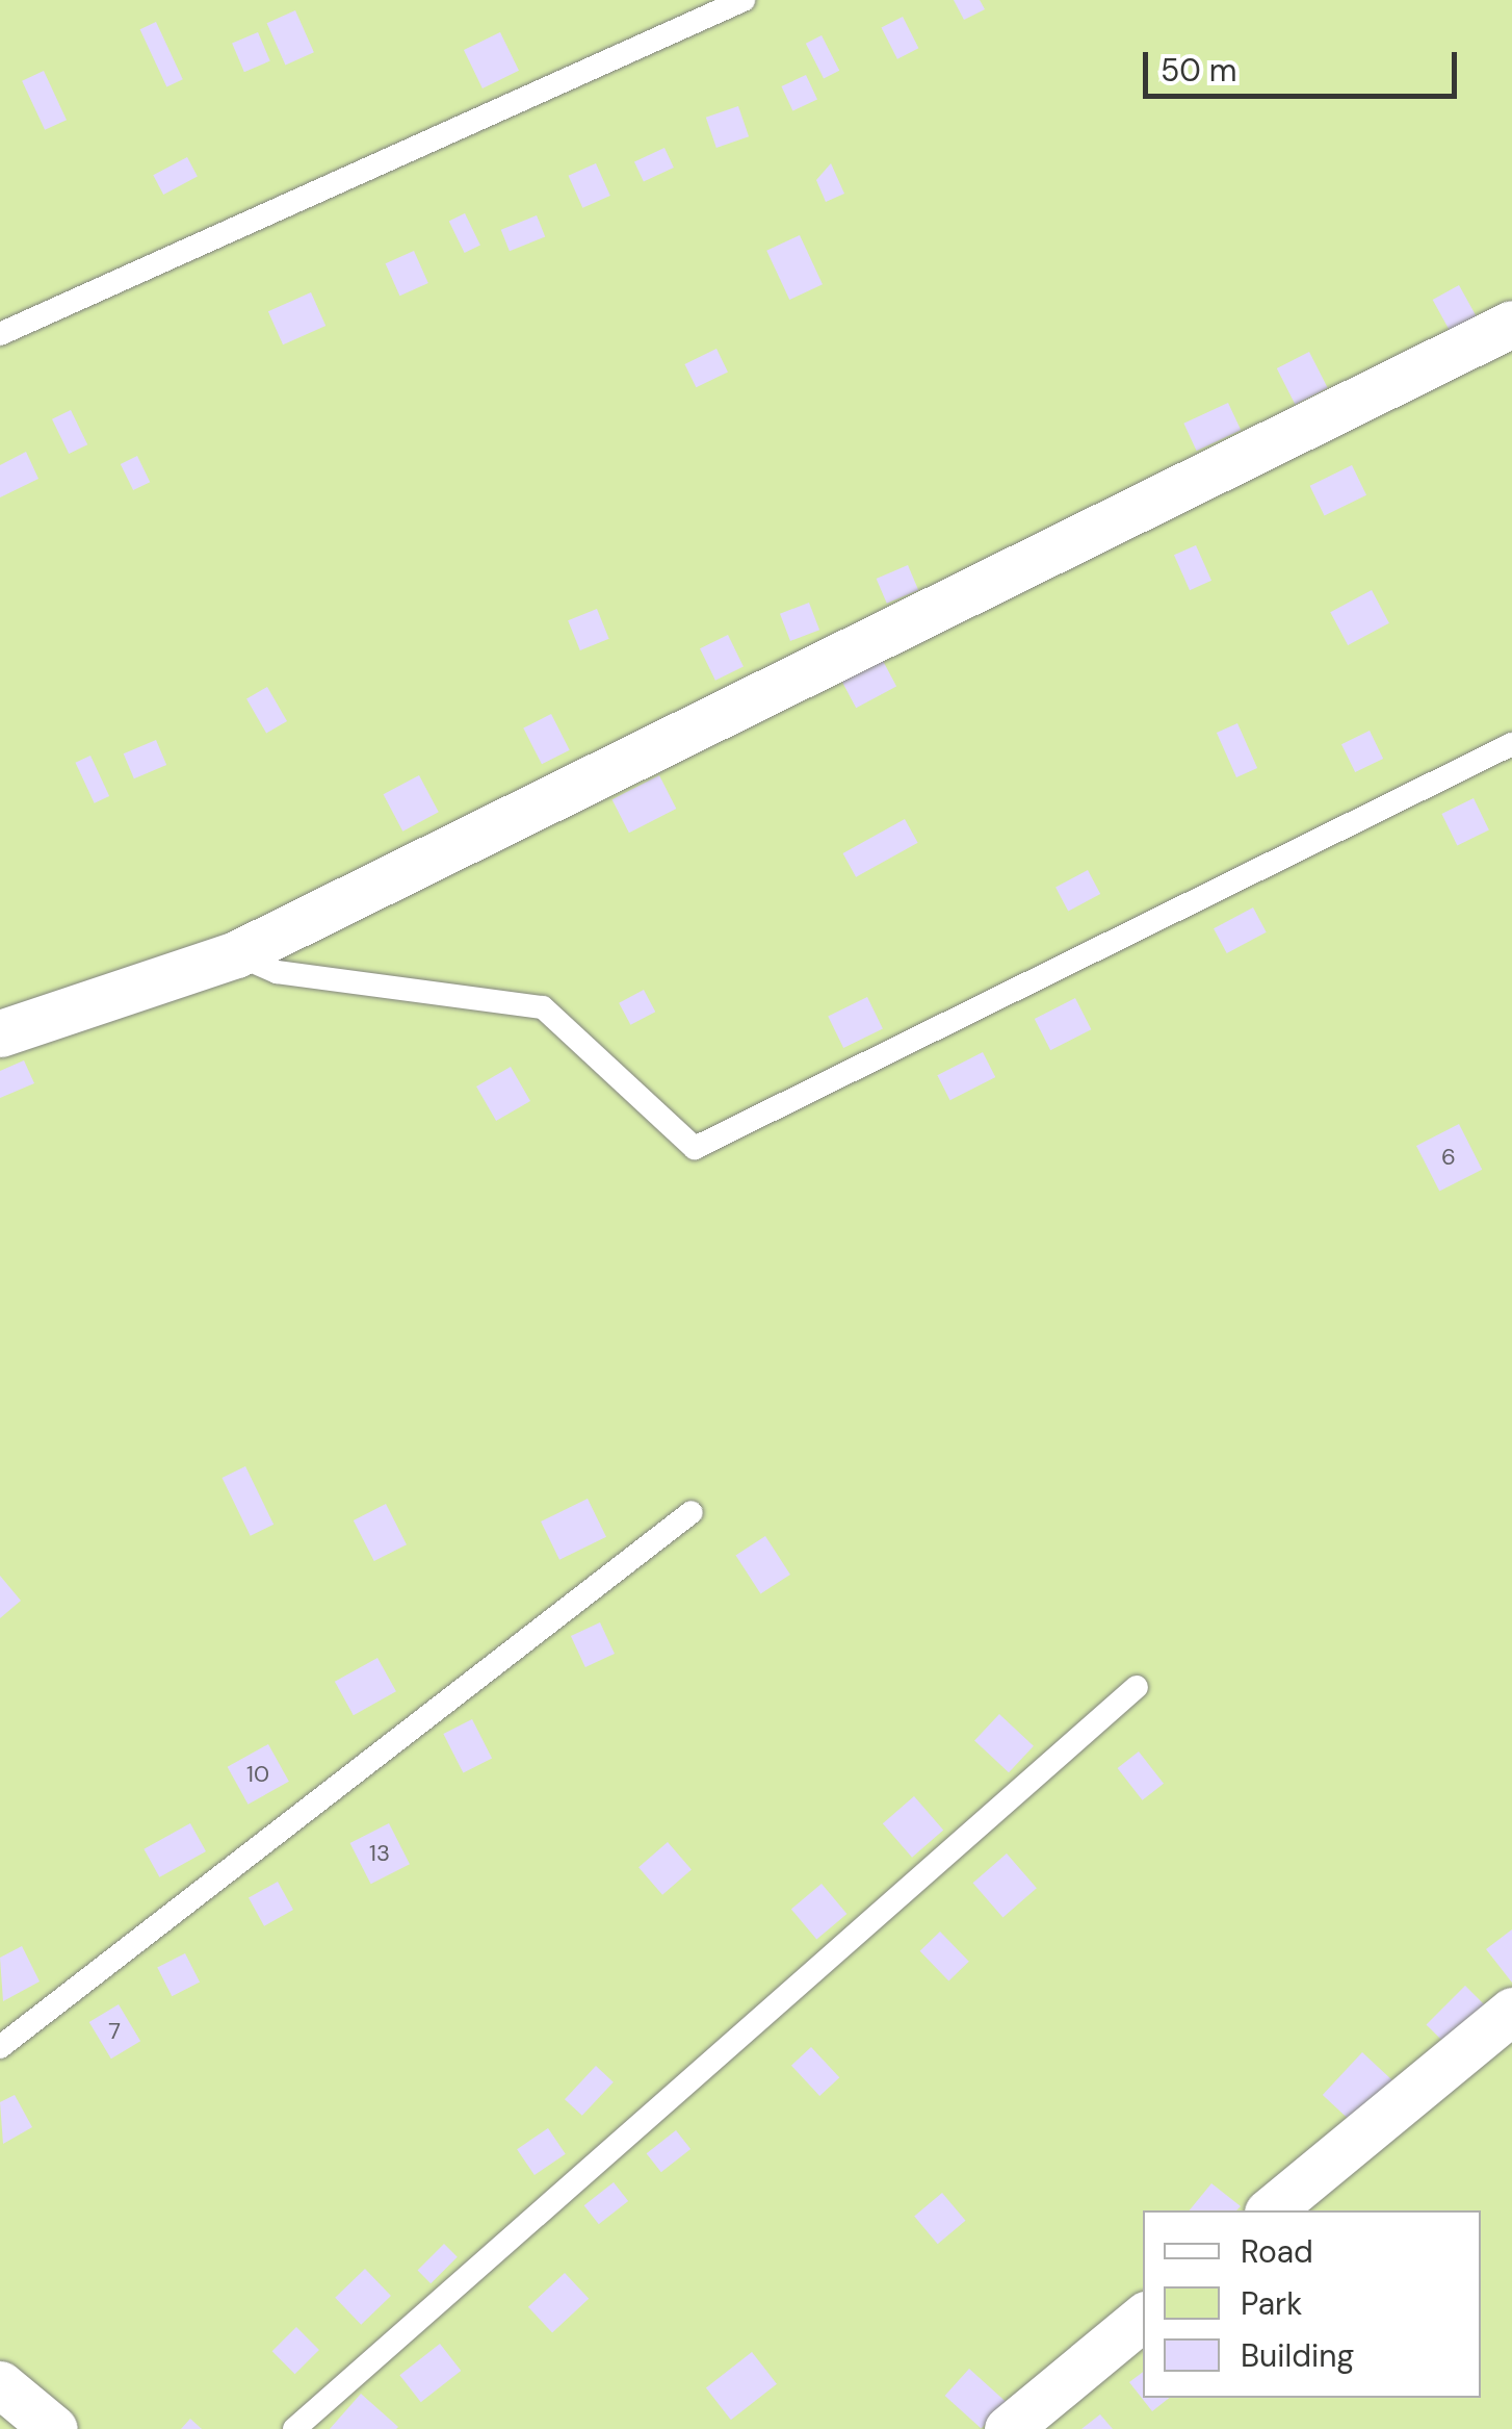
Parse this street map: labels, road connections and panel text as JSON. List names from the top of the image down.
{
  "house_numbers": [
    "6",
    "10",
    "13",
    "7"
  ],
  "legend": ["Road", "Park", "Building"],
  "scale_bar": "50 m"
}
